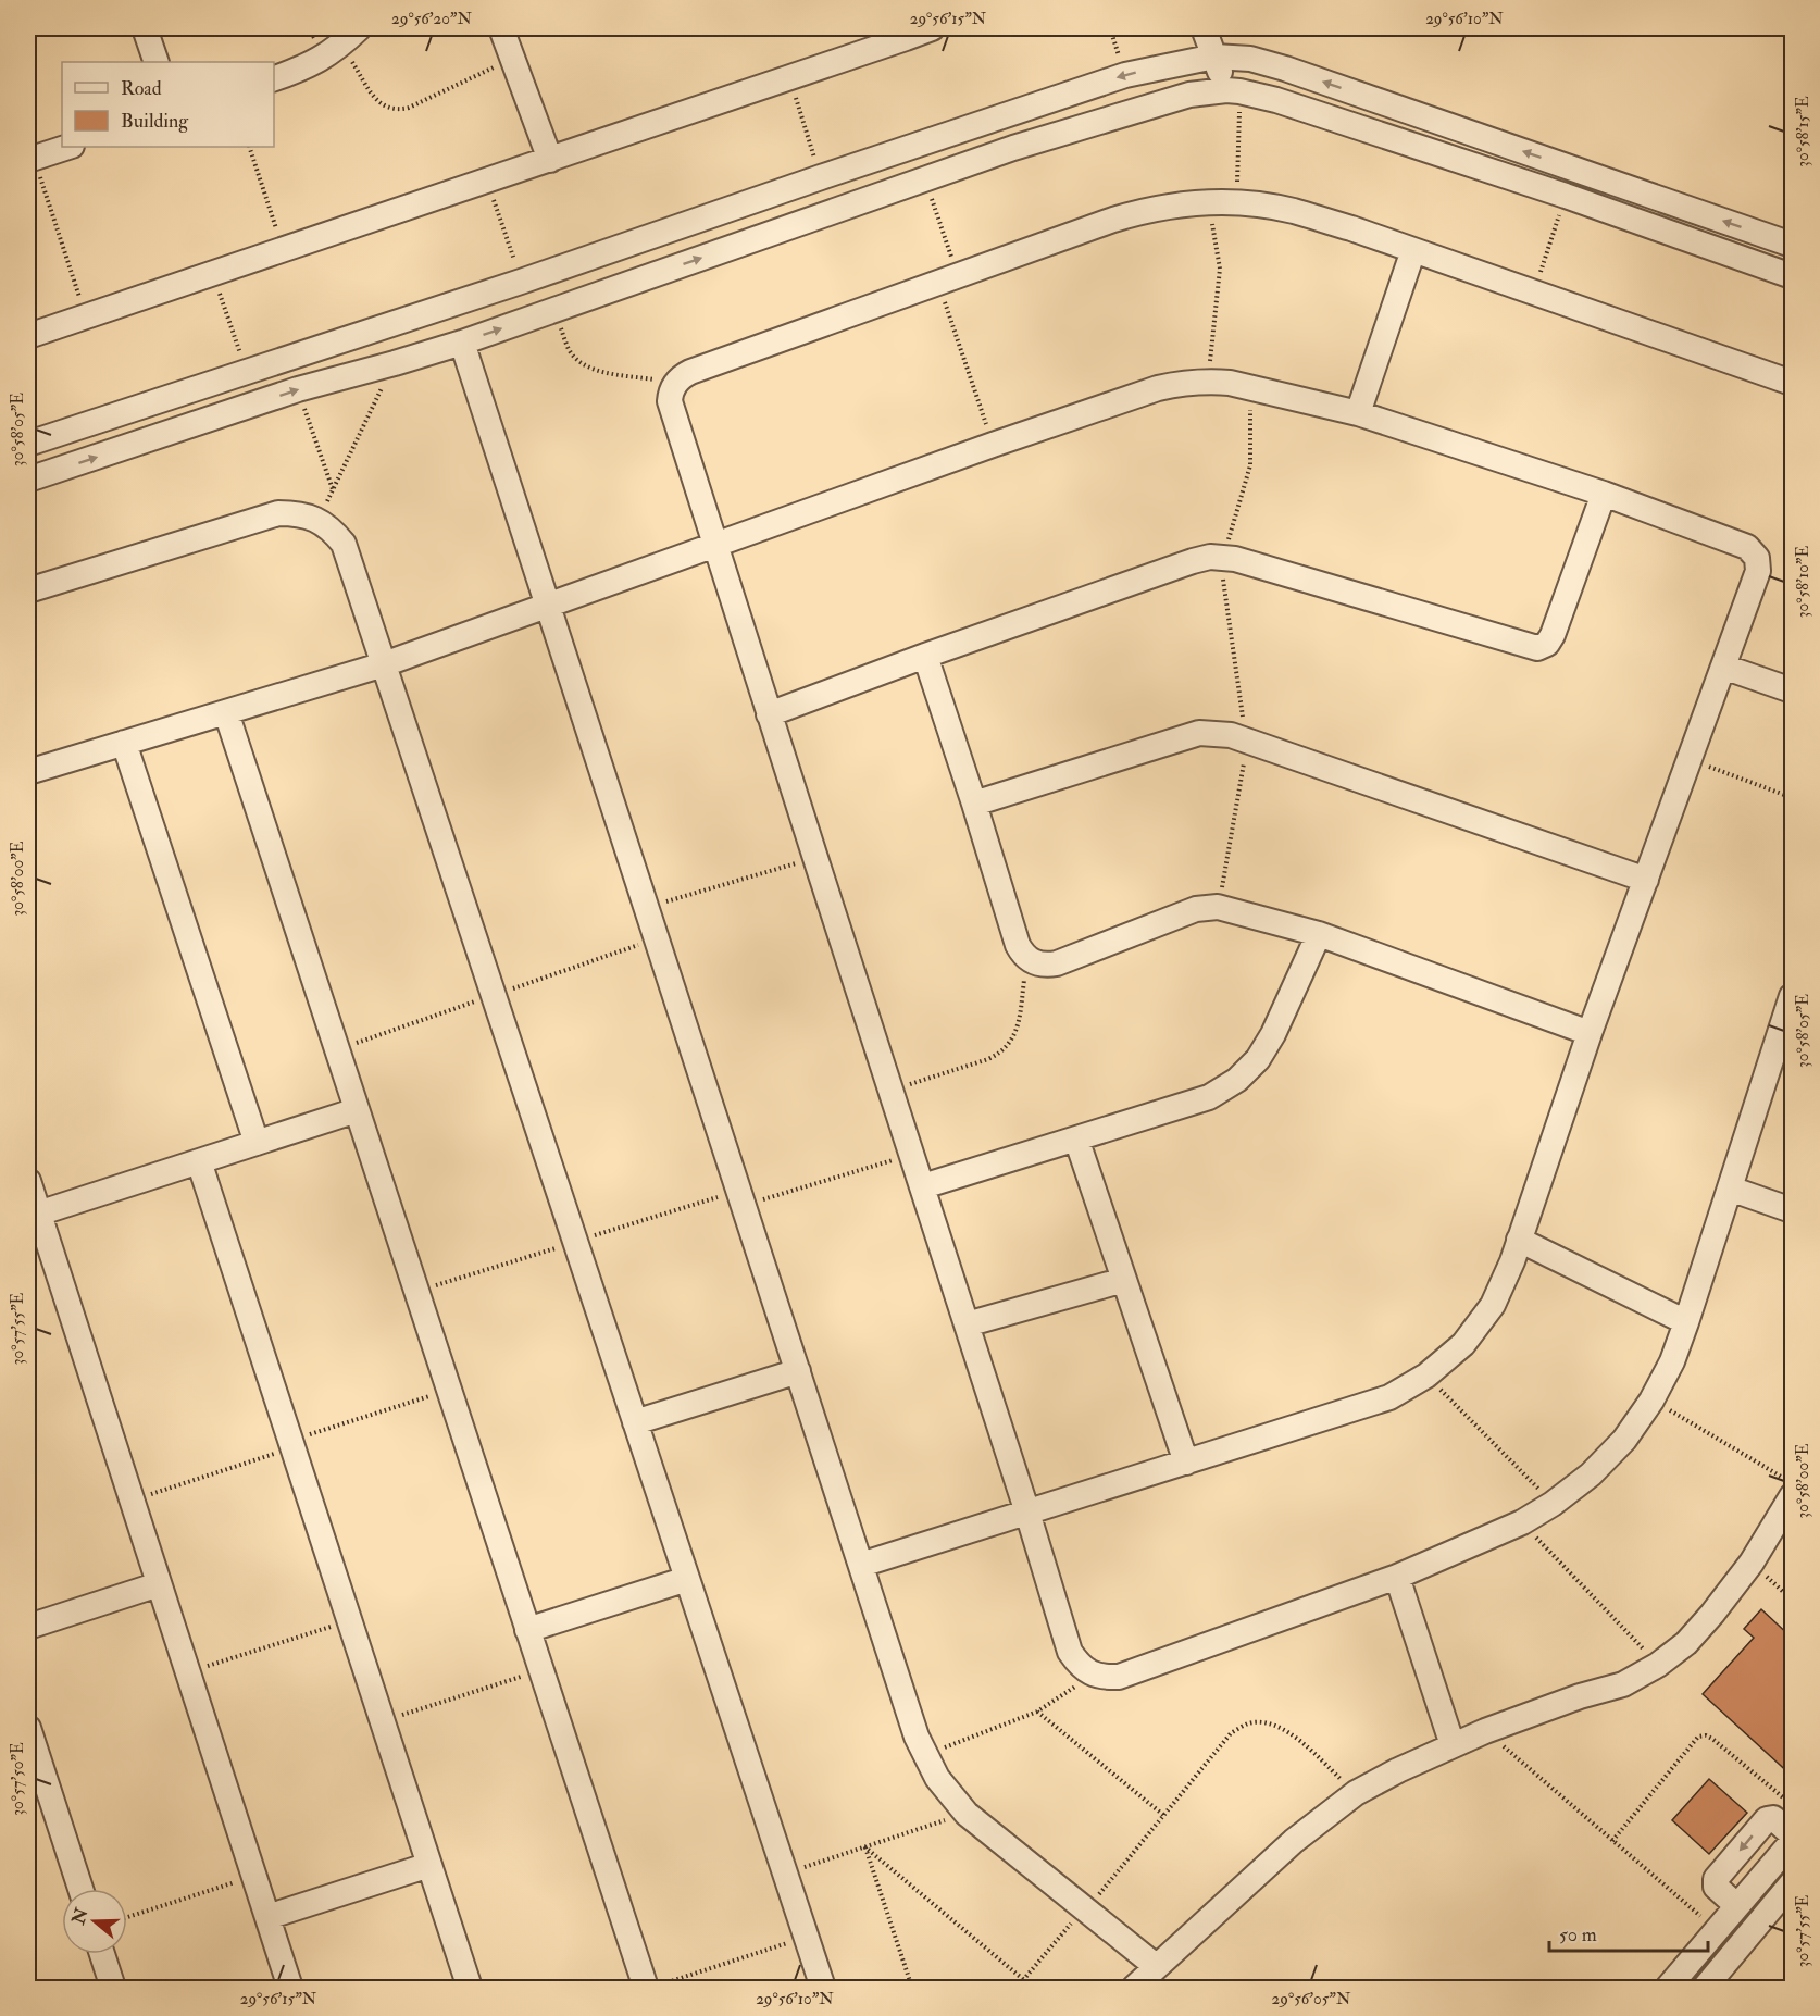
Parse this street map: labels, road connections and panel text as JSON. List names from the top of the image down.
{
  "legend": ["Road", "Building"],
  "scale_bar": "50 m",
  "north": "left",
  "coordinates": [
    "29°56'20\"N",
    "29°56'15\"N",
    "29°56'10\"N",
    "30°58'15\"E",
    "30°58'05\"E",
    "30°58'10\"E",
    "30°58'00\"E",
    "30°57'55\"E",
    "30°57'50\"E",
    "29°56'05\"N"
  ]
}
